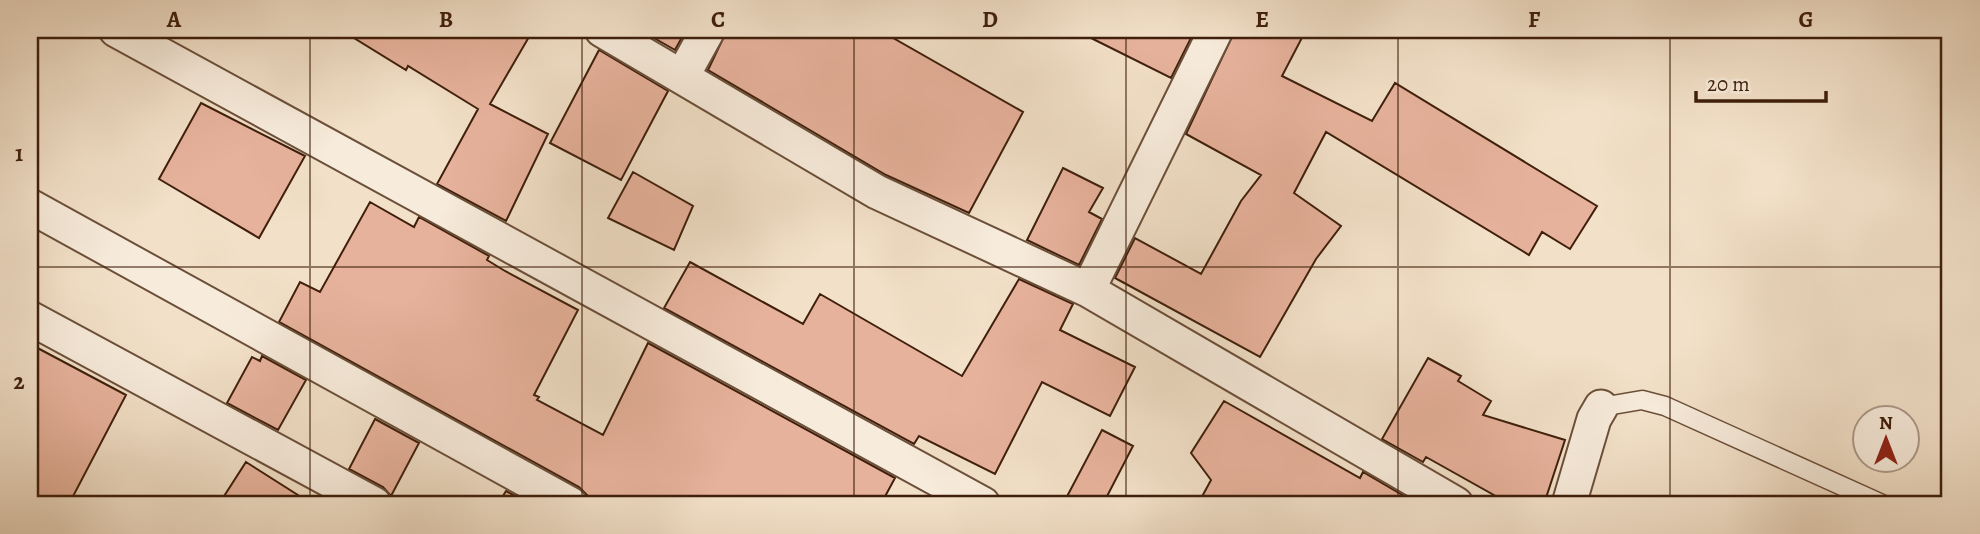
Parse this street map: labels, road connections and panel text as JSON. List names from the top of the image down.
{
  "scale_bar": "20 m",
  "north": "top",
  "grid": {
    "columns": [
      "A",
      "B",
      "C",
      "D",
      "E",
      "F",
      "G"
    ],
    "rows": ["1", "2"]
  }
}
